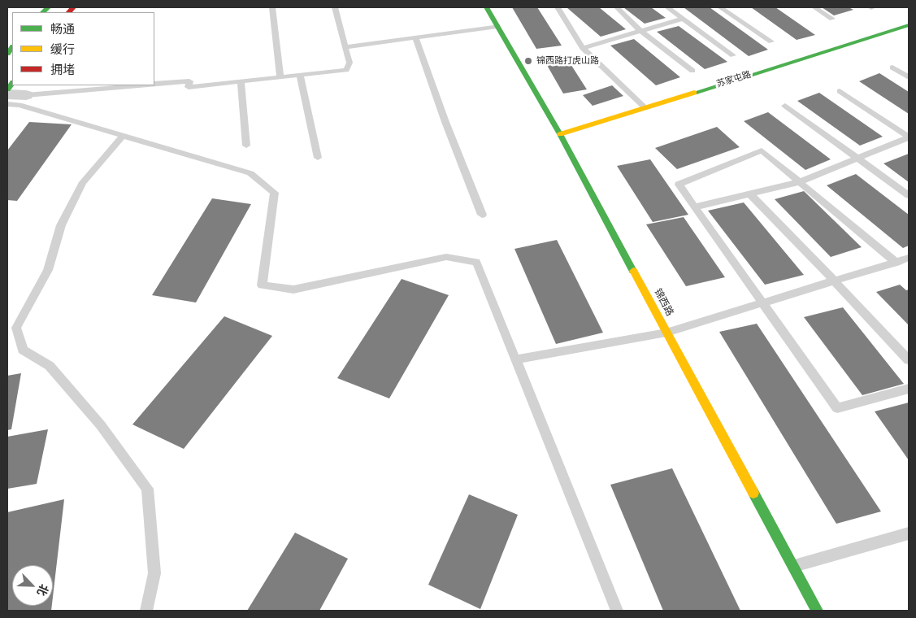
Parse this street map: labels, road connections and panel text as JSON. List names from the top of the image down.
{
  "streets": {
    "street": ["苏家屯路", "锦西路"]
  },
  "crossings": [
    ["苏家屯路", "锦西路"]
  ],
  "places": ["锦西路打虎山路"],
  "legend": ["畅通", "缓行", "拥堵"],
  "north": "bottom right"
}
